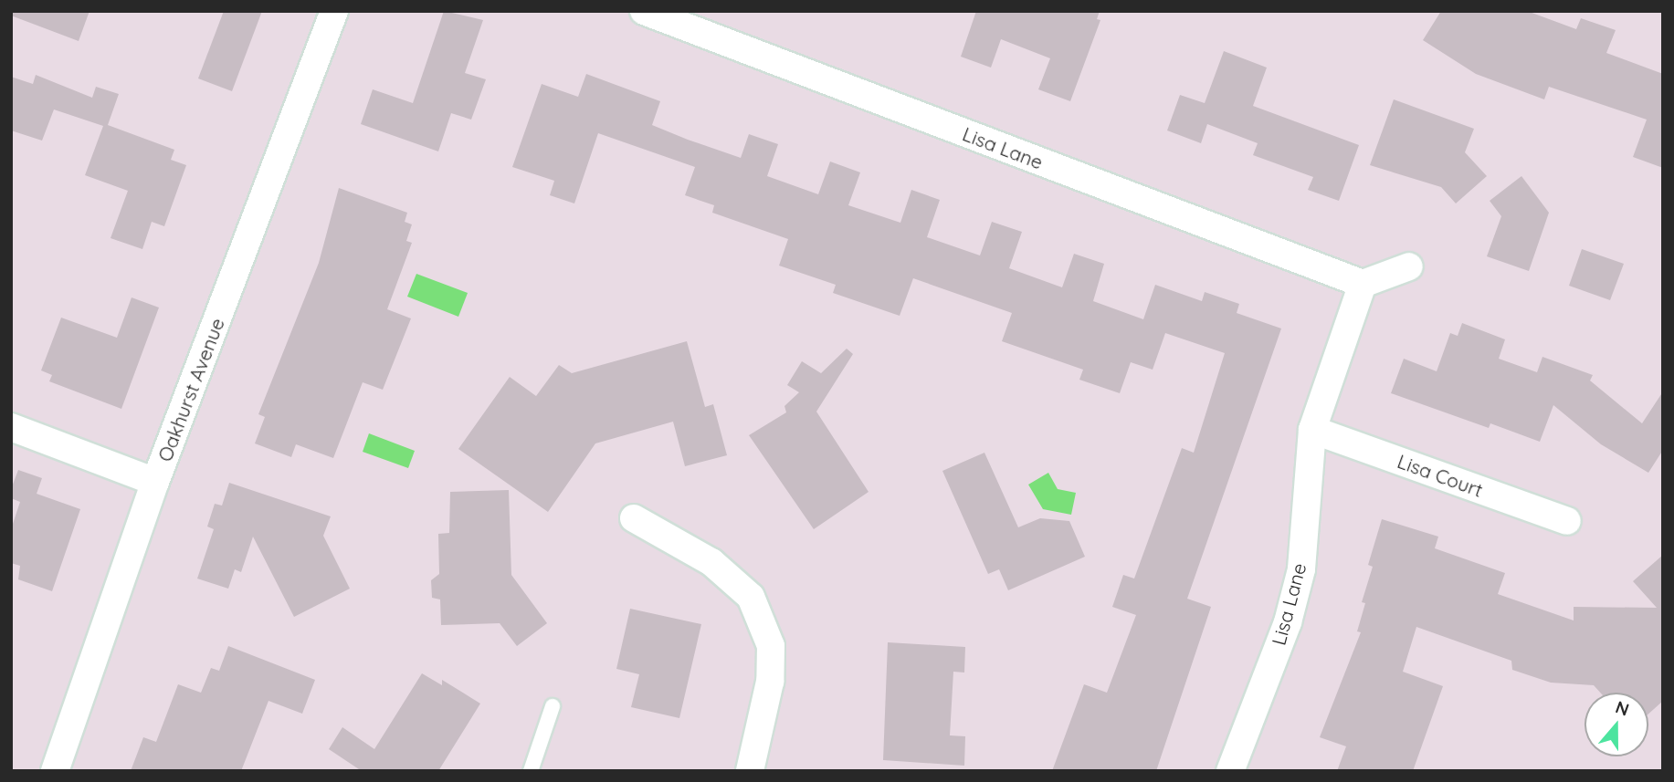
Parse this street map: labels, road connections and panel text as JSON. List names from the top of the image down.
{
  "streets": {
    "street": ["Lisa Lane", "Oakhurst Avenue", "Lisa Court"]
  },
  "crossings": [
    ["Lisa Lane", "Lisa Court"]
  ],
  "north": "top"
}
